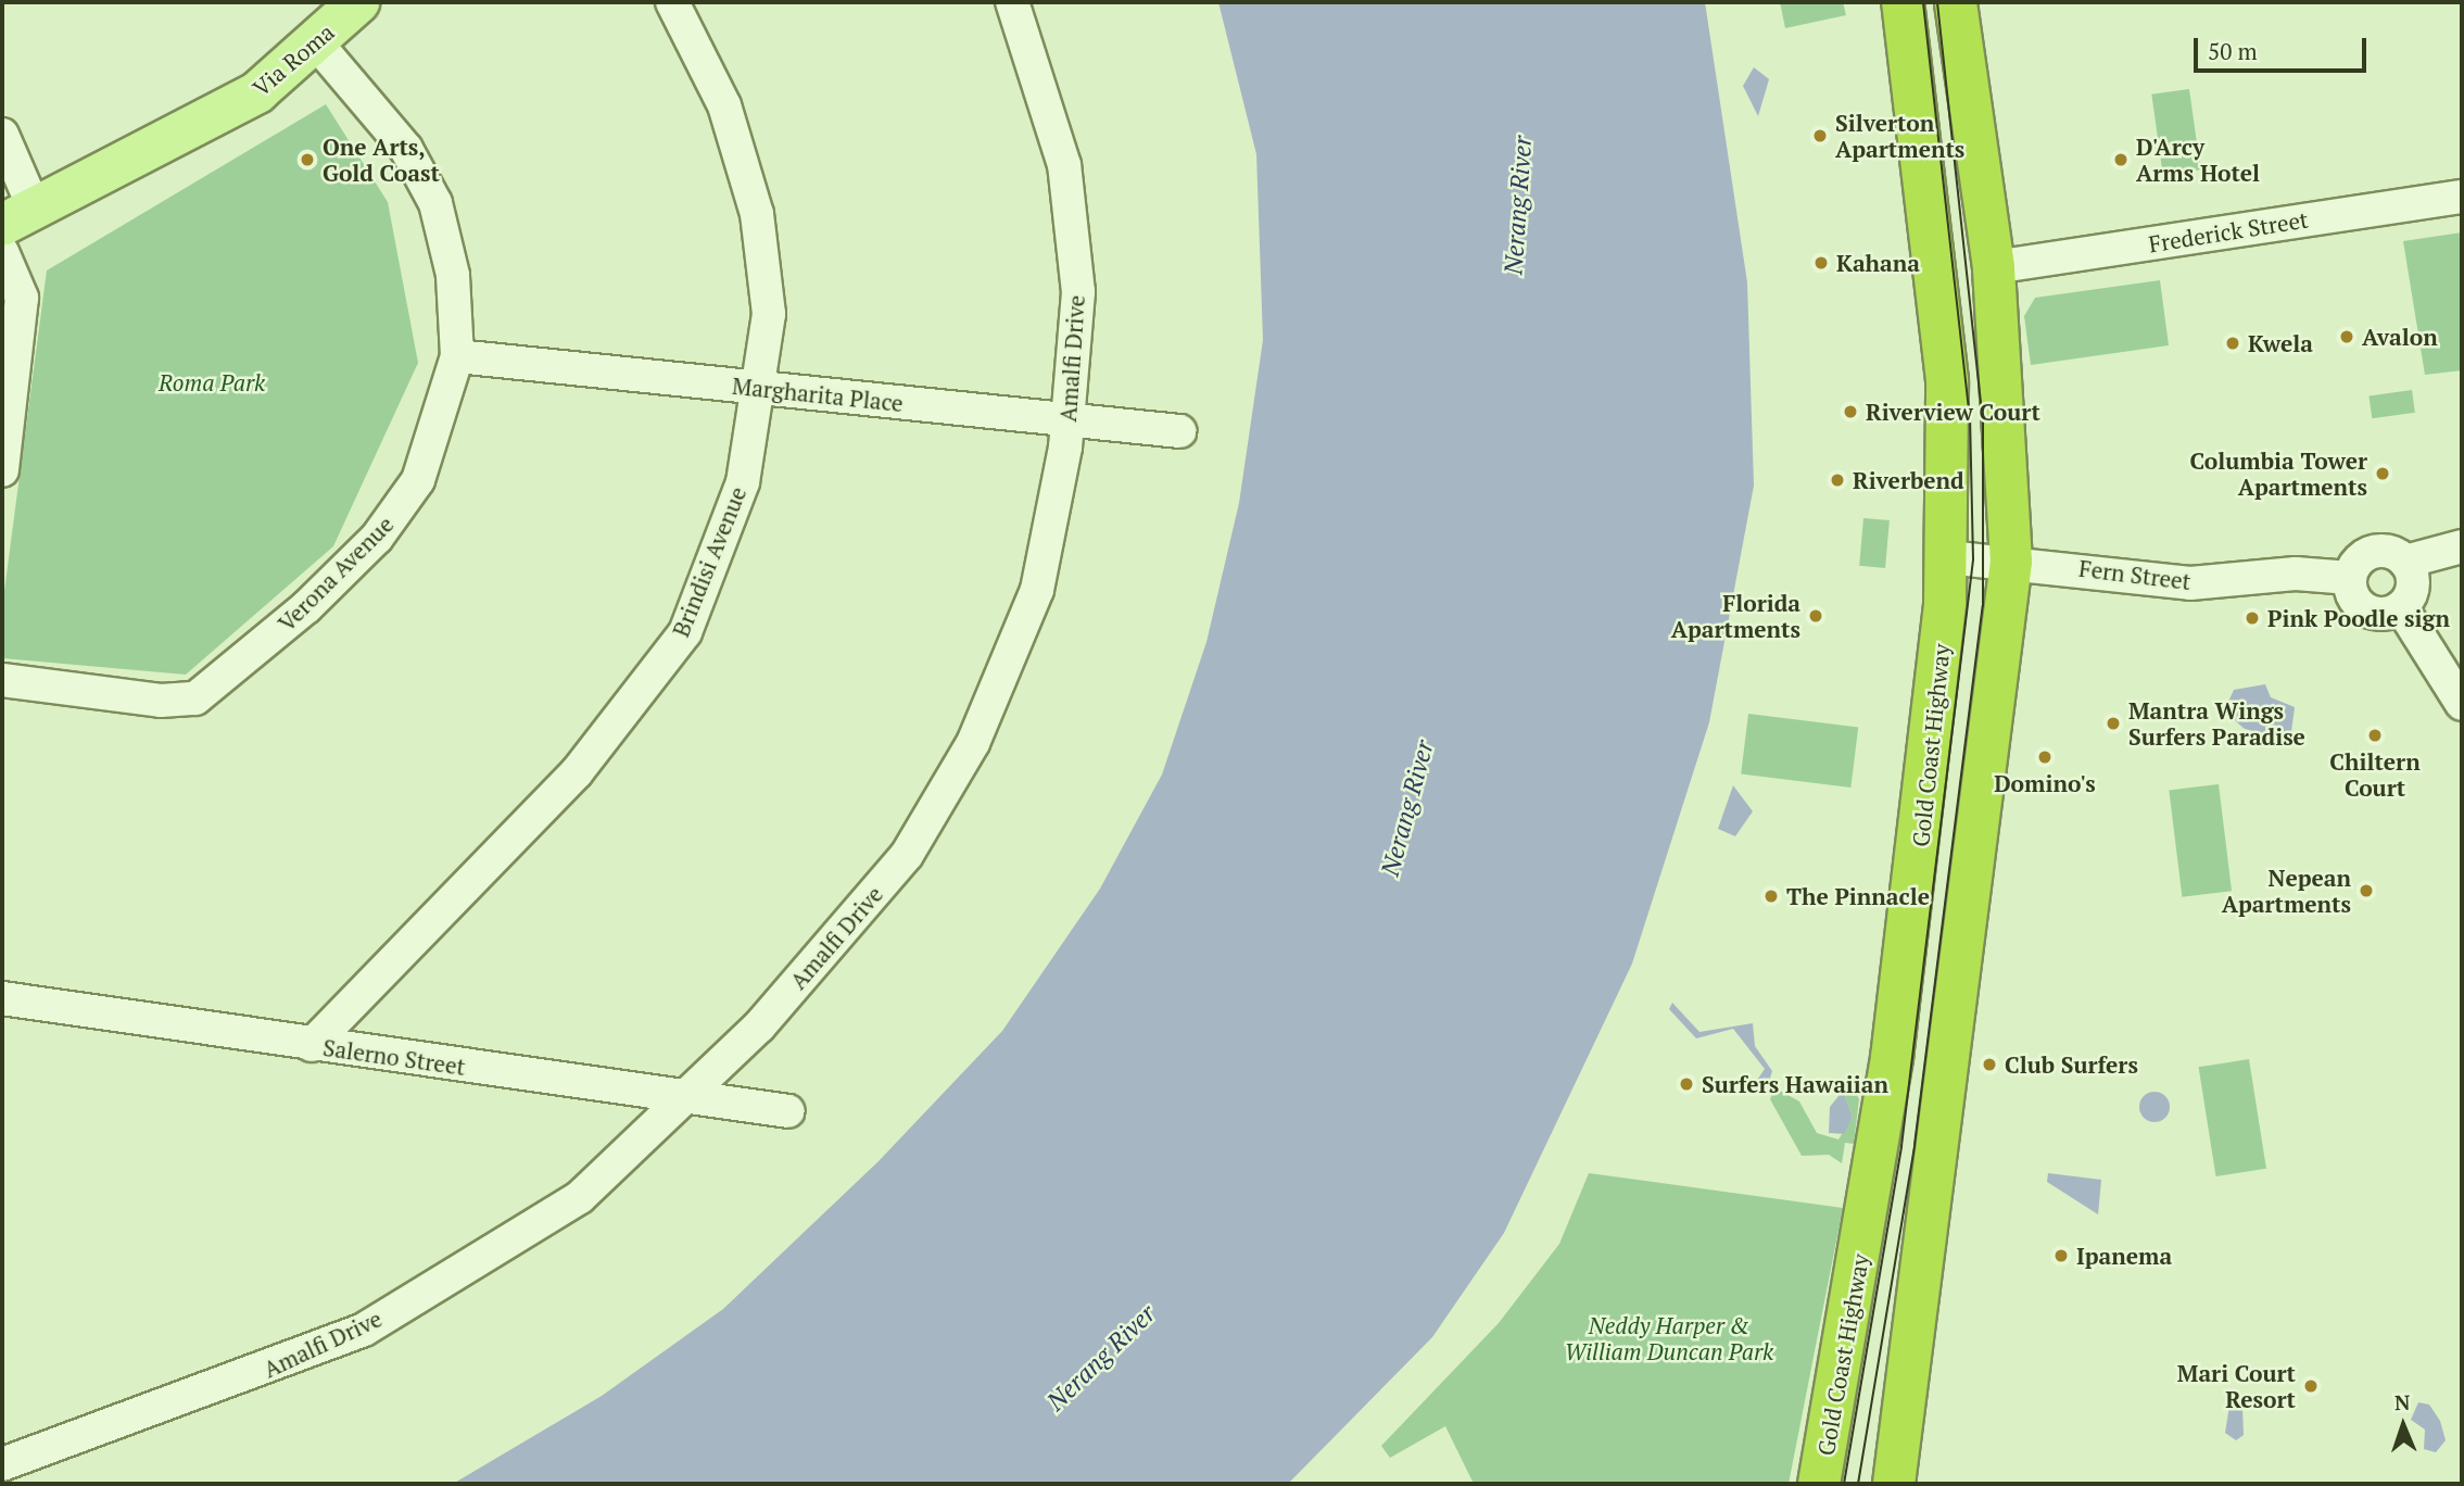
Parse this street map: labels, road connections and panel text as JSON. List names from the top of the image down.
{
  "streets": {
    "highway": ["Gold Coast Highway"],
    "main road": ["Via Roma"],
    "street": [
      "Frederick Street",
      "Amalfi Drive",
      "Margharita Place",
      "Brindisi Avenue",
      "Verona Avenue",
      "Fern Street",
      "Salerno Street"
    ]
  },
  "crossings": [
    ["Via Roma", "Verona Avenue"],
    ["Amalfi Drive", "Margharita Place"],
    ["Amalfi Drive", "Salerno Street"],
    ["Margharita Place", "Brindisi Avenue"],
    ["Margharita Place", "Verona Avenue"],
    ["Brindisi Avenue", "Salerno Street"],
    ["Fern Street", "Gold Coast Highway"]
  ],
  "water": ["Nerang River"],
  "parks": ["Roma Park", "Neddy Harper & William Duncan Park"],
  "places": [
    "Silverton Apartments",
    "One Arts, Gold Coast",
    "D'Arcy Arms Hotel",
    "Kahana",
    "Avalon",
    "Kwela",
    "Riverview Court",
    "Columbia Tower Apartments",
    "Riverbend",
    "Florida Apartments",
    "Pink Poodle sign",
    "Mantra Wings Surfers Paradise",
    "Chiltern Court",
    "Domino's",
    "Nepean Apartments",
    "The Pinnacle",
    "Club Surfers",
    "Surfers Hawaiian",
    "Ipanema",
    "Mari Court Resort"
  ],
  "scale_bar": "50 m",
  "north": "top"
}
